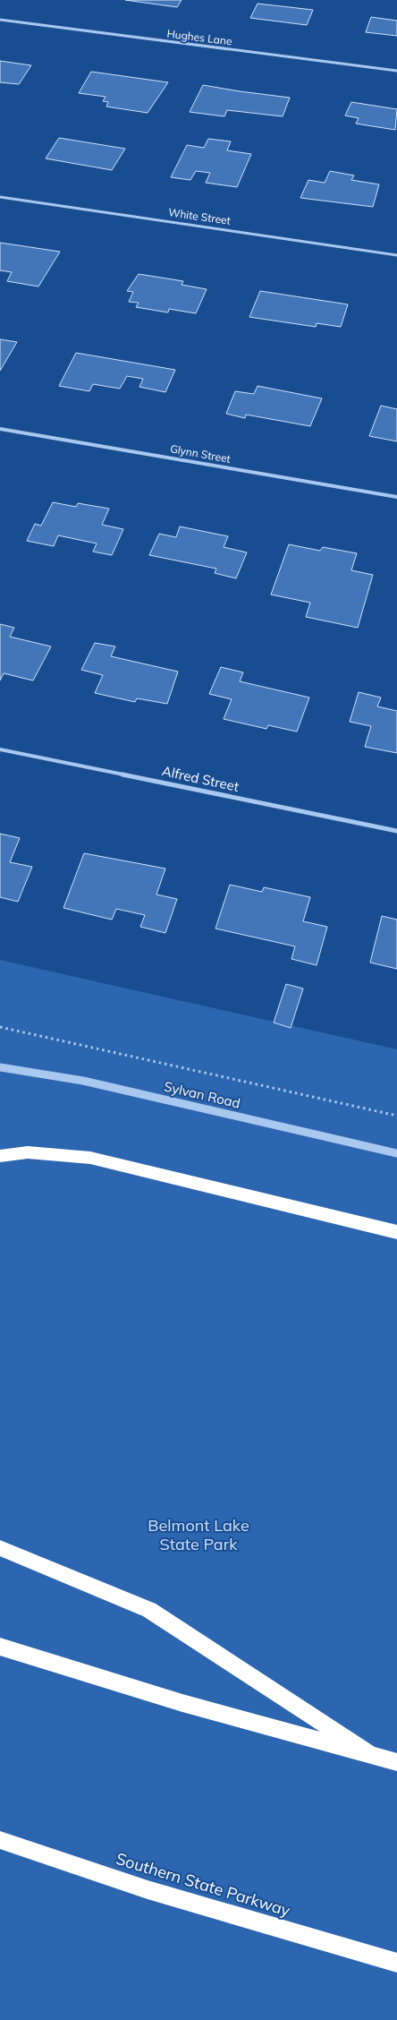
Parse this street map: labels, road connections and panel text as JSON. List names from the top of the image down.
{
  "streets": {
    "highway": ["Southern State Parkway"],
    "street": [
      "Hughes Lane",
      "White Street",
      "Glynn Street",
      "Alfred Street",
      "Sylvan Road"
    ]
  },
  "parks": ["Belmont Lake State Park"]
}
